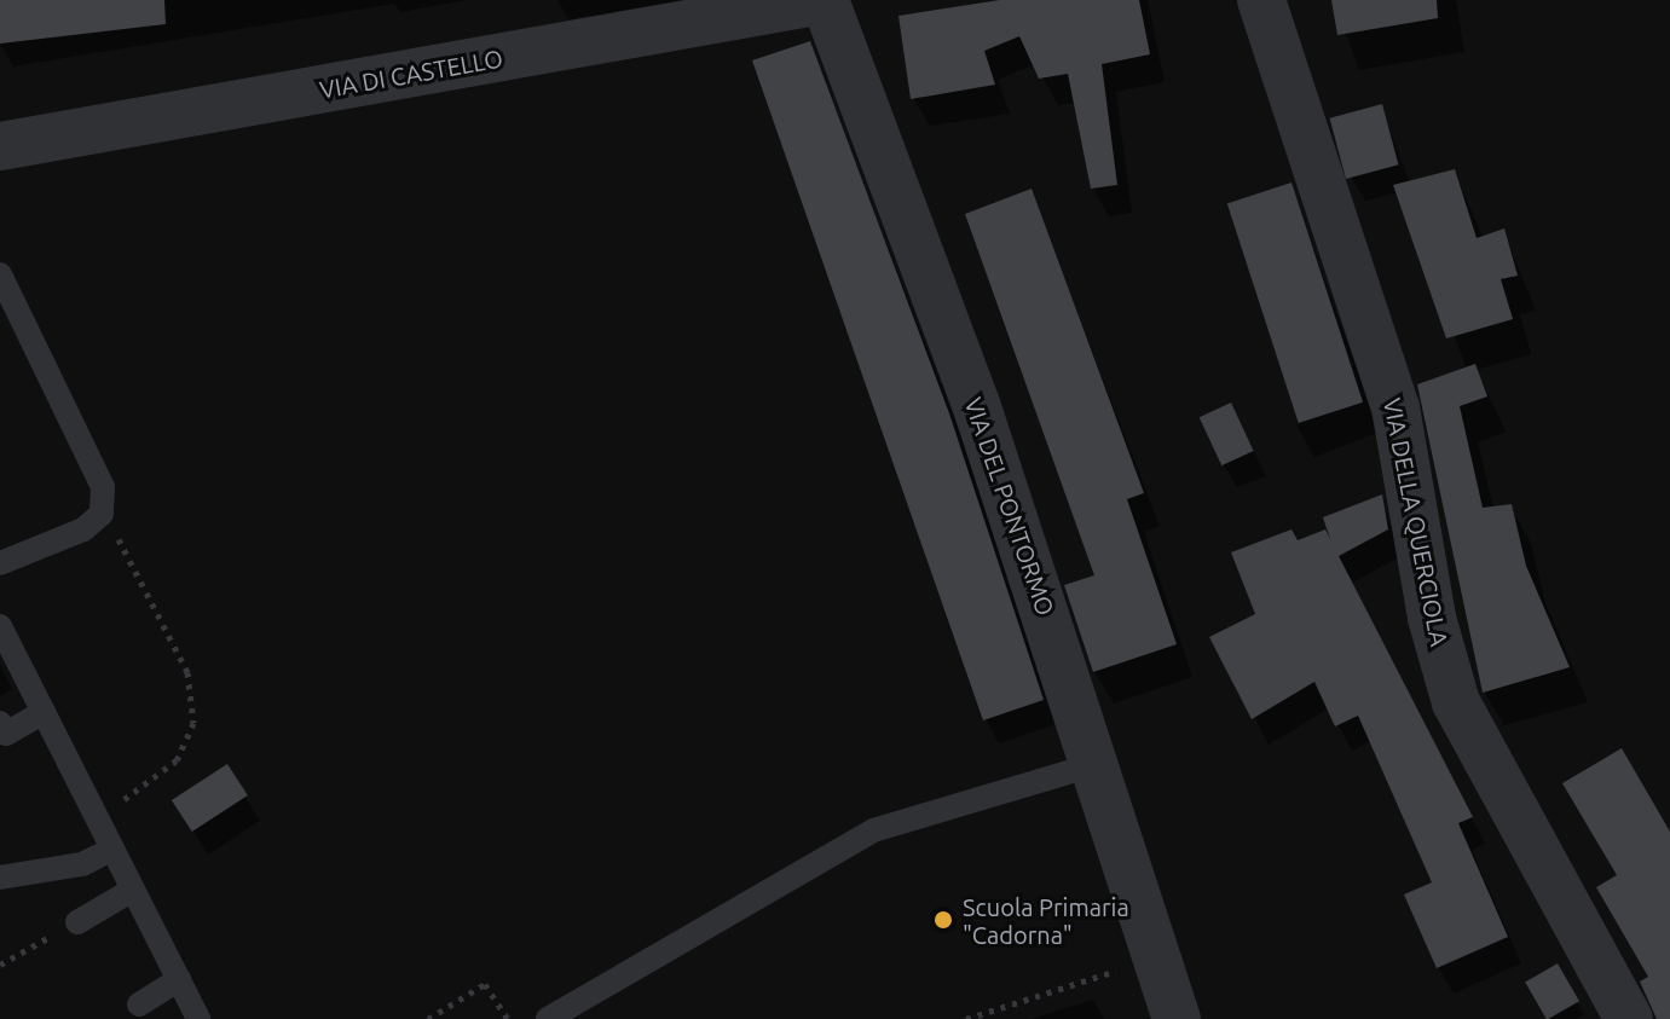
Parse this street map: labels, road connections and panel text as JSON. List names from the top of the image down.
{
  "streets": {
    "street": ["VIA DI CASTELLO", "VIA DEL PONTORMO", "VIA DELLA QUERCIOLA"]
  },
  "crossings": [
    ["VIA DI CASTELLO", "VIA DEL PONTORMO"]
  ],
  "places": ["Scuola Primaria \"Cadorna\""]
}
